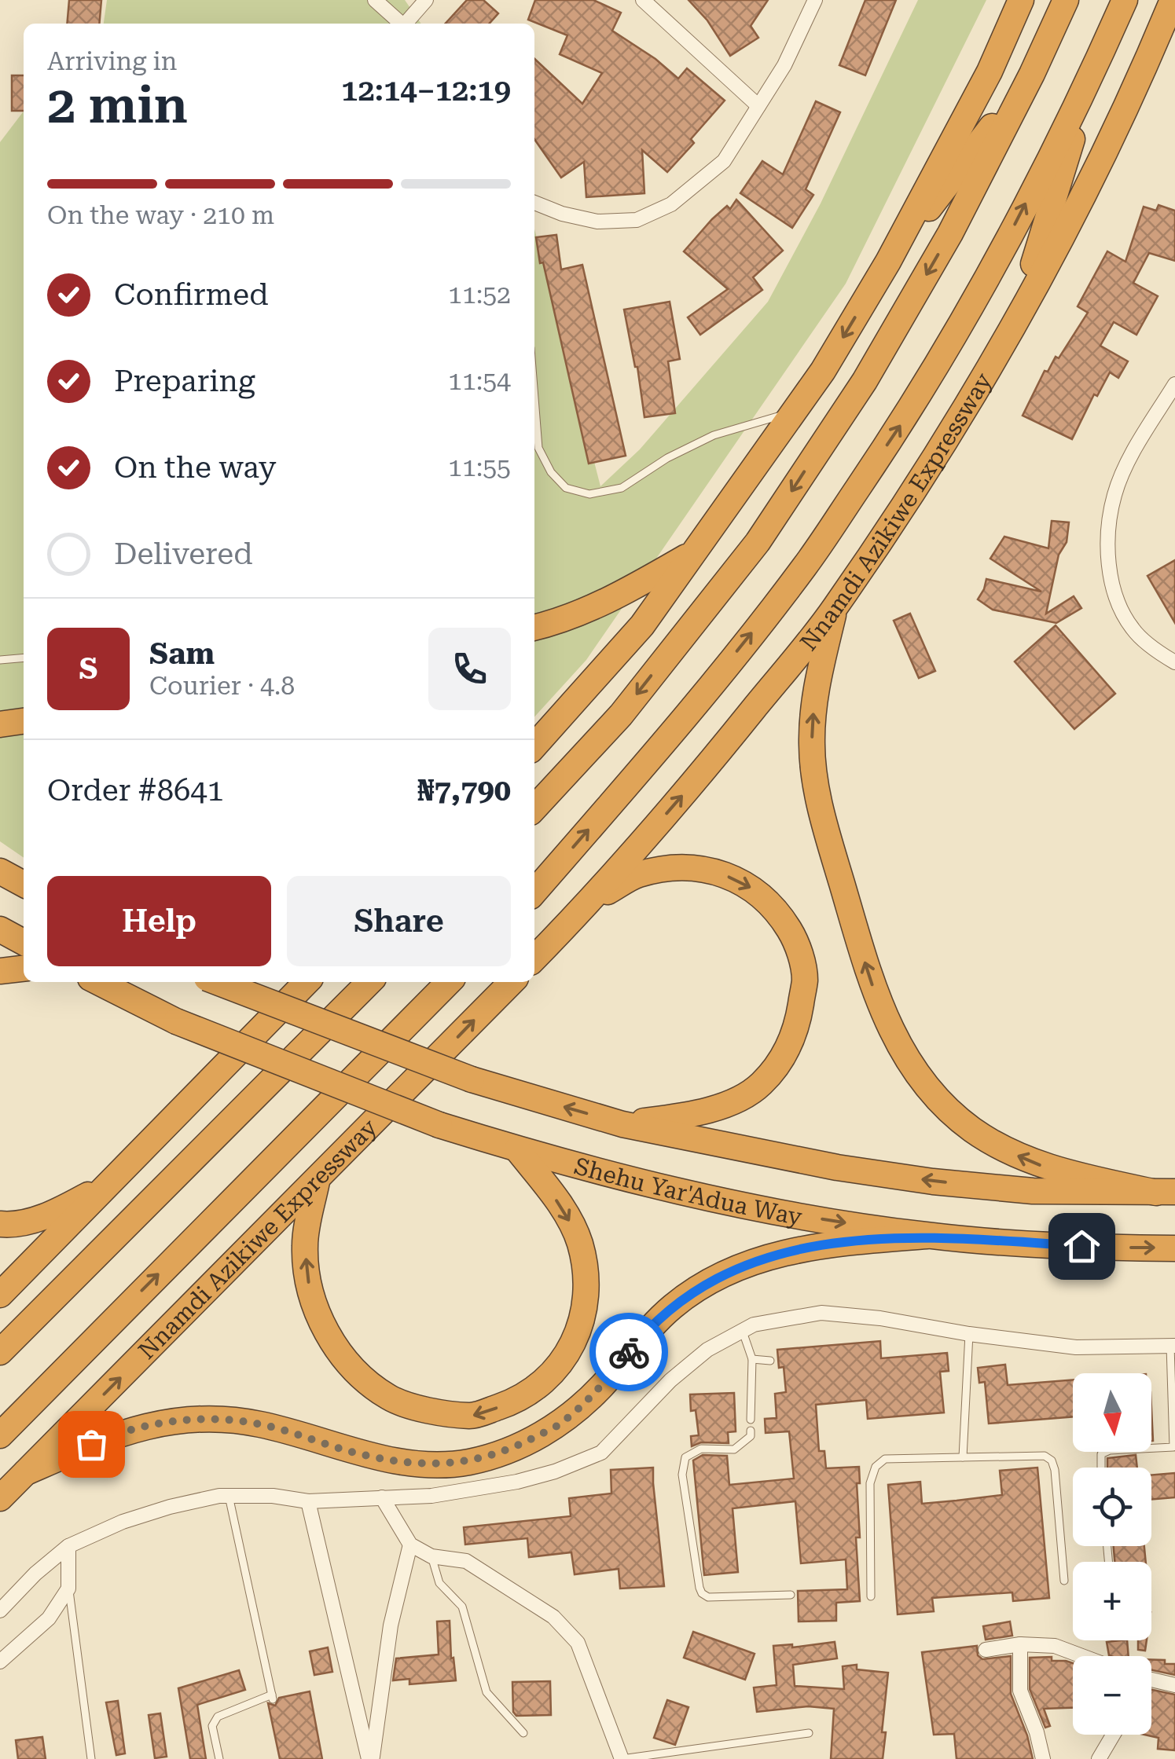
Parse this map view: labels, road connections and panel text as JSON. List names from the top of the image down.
{
  "streets": {
    "highway": ["Nnamdi Azikiwe Expressway", "Shehu Yar'Adua Way"]
  },
  "north": "bottom",
  "page": {
    "heading": ["2 min", "Arriving in", "12:14–12:19"],
    "panel": [
      "Sam",
      "Courier · 4.8",
      "Order #8641",
      "₦7,790"
    ],
    "bar": "On the way · 210 m",
    "list": [
      ["Confirmed", "11:52"],
      ["Preparing", "11:54"],
      ["On the way", "11:55"],
      "Delivered"
    ],
    "round": "S",
    "buttons": ["Help", "Share"],
    "map_buttons": ["+", "−"]
  }
}
